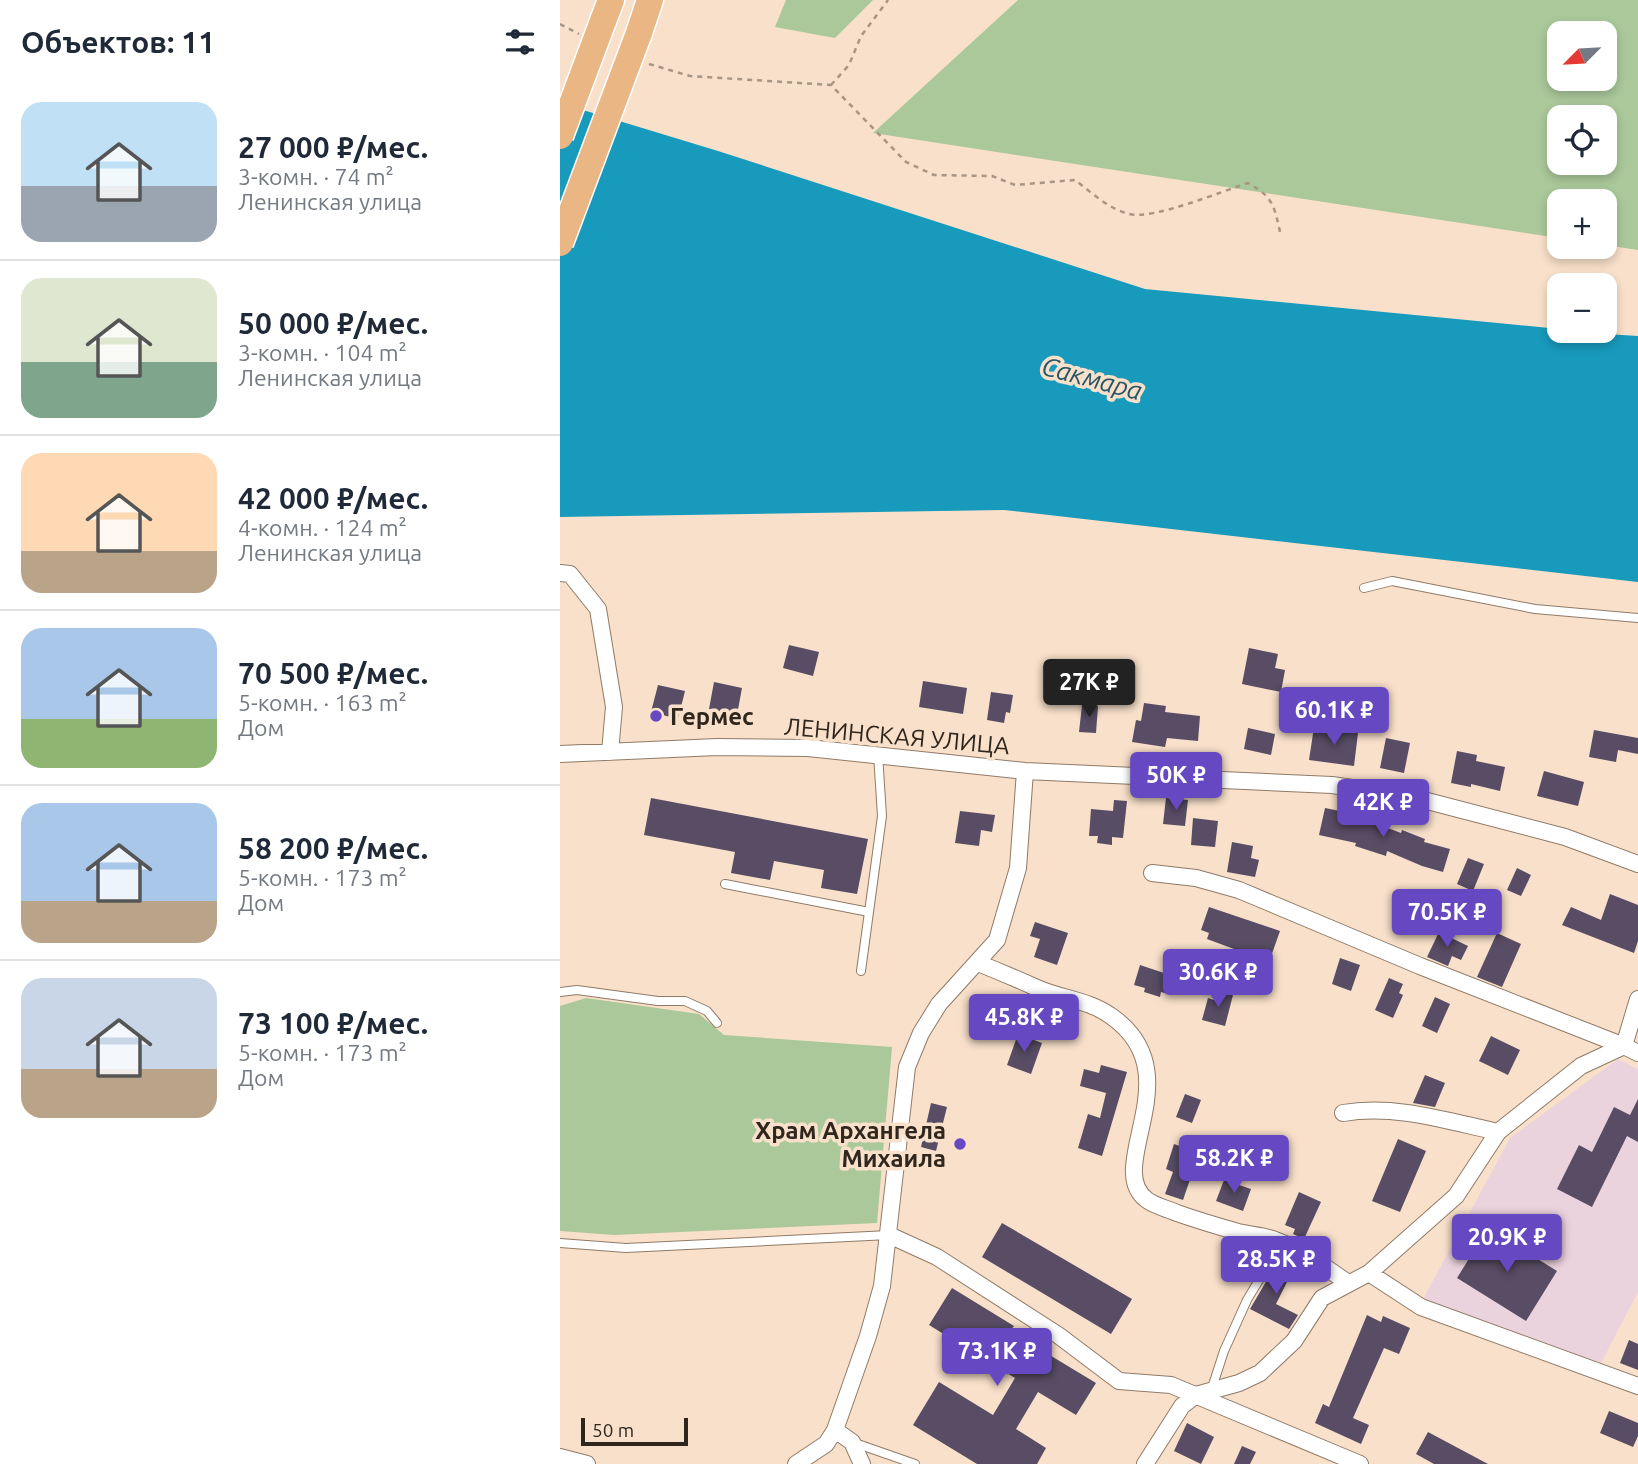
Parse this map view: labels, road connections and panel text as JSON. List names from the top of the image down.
{
  "streets": {
    "street": ["ЛЕНИНСКАЯ УЛИЦА"]
  },
  "water": ["Сакмара"],
  "places": ["Гермес", "Храм Архангела Михаила"],
  "scale_bar": "50 m",
  "north": "bottom left",
  "page": {
    "heading": "Объектов: 11",
    "map_buttons": ["+", "−"],
    "list": [
      {
        "name": "27 000 ₽/мес.",
        "note": "3-комн. · 74 m² · Ленинская улица"
      },
      {
        "name": "50 000 ₽/мес.",
        "note": "3-комн. · 104 m² · Ленинская улица"
      },
      {
        "name": "42 000 ₽/мес.",
        "note": "4-комн. · 124 m² · Ленинская улица"
      },
      {
        "name": "70 500 ₽/мес.",
        "note": "5-комн. · 163 m² · Дом"
      },
      {
        "name": "58 200 ₽/мес.",
        "note": "5-комн. · 173 m² · Дом"
      },
      {
        "name": "73 100 ₽/мес.",
        "note": "5-комн. · 173 m² · Дом"
      }
    ],
    "price": [
      "27K ₽",
      "60.1K ₽",
      "50K ₽",
      "42K ₽",
      "70.5K ₽",
      "30.6K ₽",
      "45.8K ₽",
      "58.2K ₽",
      "20.9K ₽",
      "28.5K ₽",
      "73.1K ₽"
    ],
    "scale": "50 m"
  }
}
